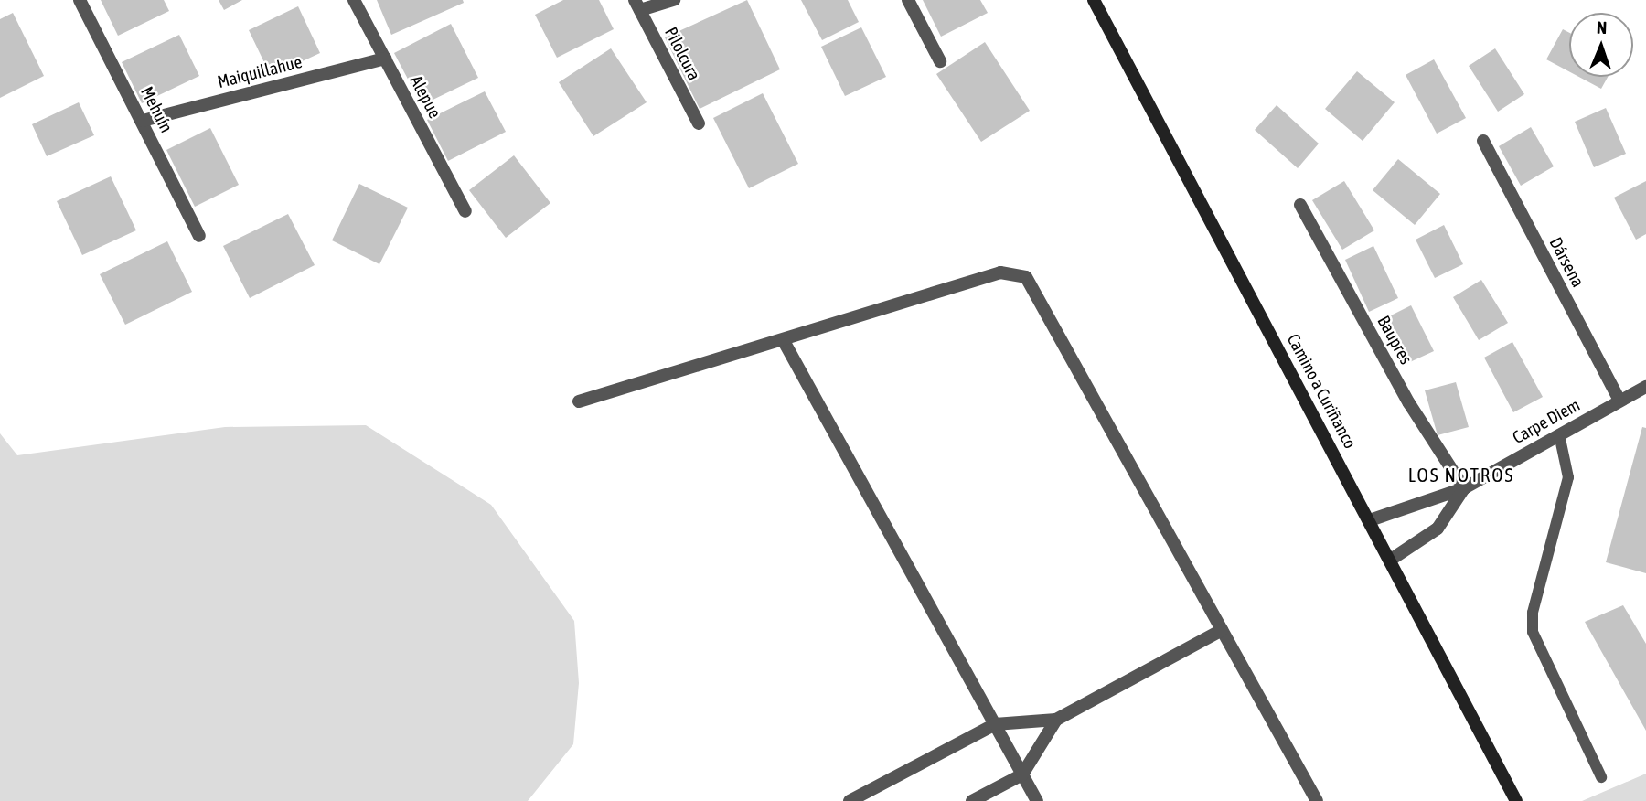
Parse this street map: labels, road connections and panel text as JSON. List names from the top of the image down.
{
  "streets": {
    "street": [
      "Pilolcura",
      "Maiquillahue",
      "Alepue",
      "Mehuín",
      "Dársena",
      "Baupres",
      "Camino a Curiñanco",
      "Carpe Diem"
    ]
  },
  "crossings": [
    ["Maiquillahue", "Alepue"],
    ["Maiquillahue", "Mehuín"],
    ["Dársena", "Carpe Diem"],
    ["Baupres", "Carpe Diem"],
    ["Camino a Curiñanco", "Carpe Diem"]
  ],
  "districts": ["LOS NOTROS"],
  "north": "top"
}
